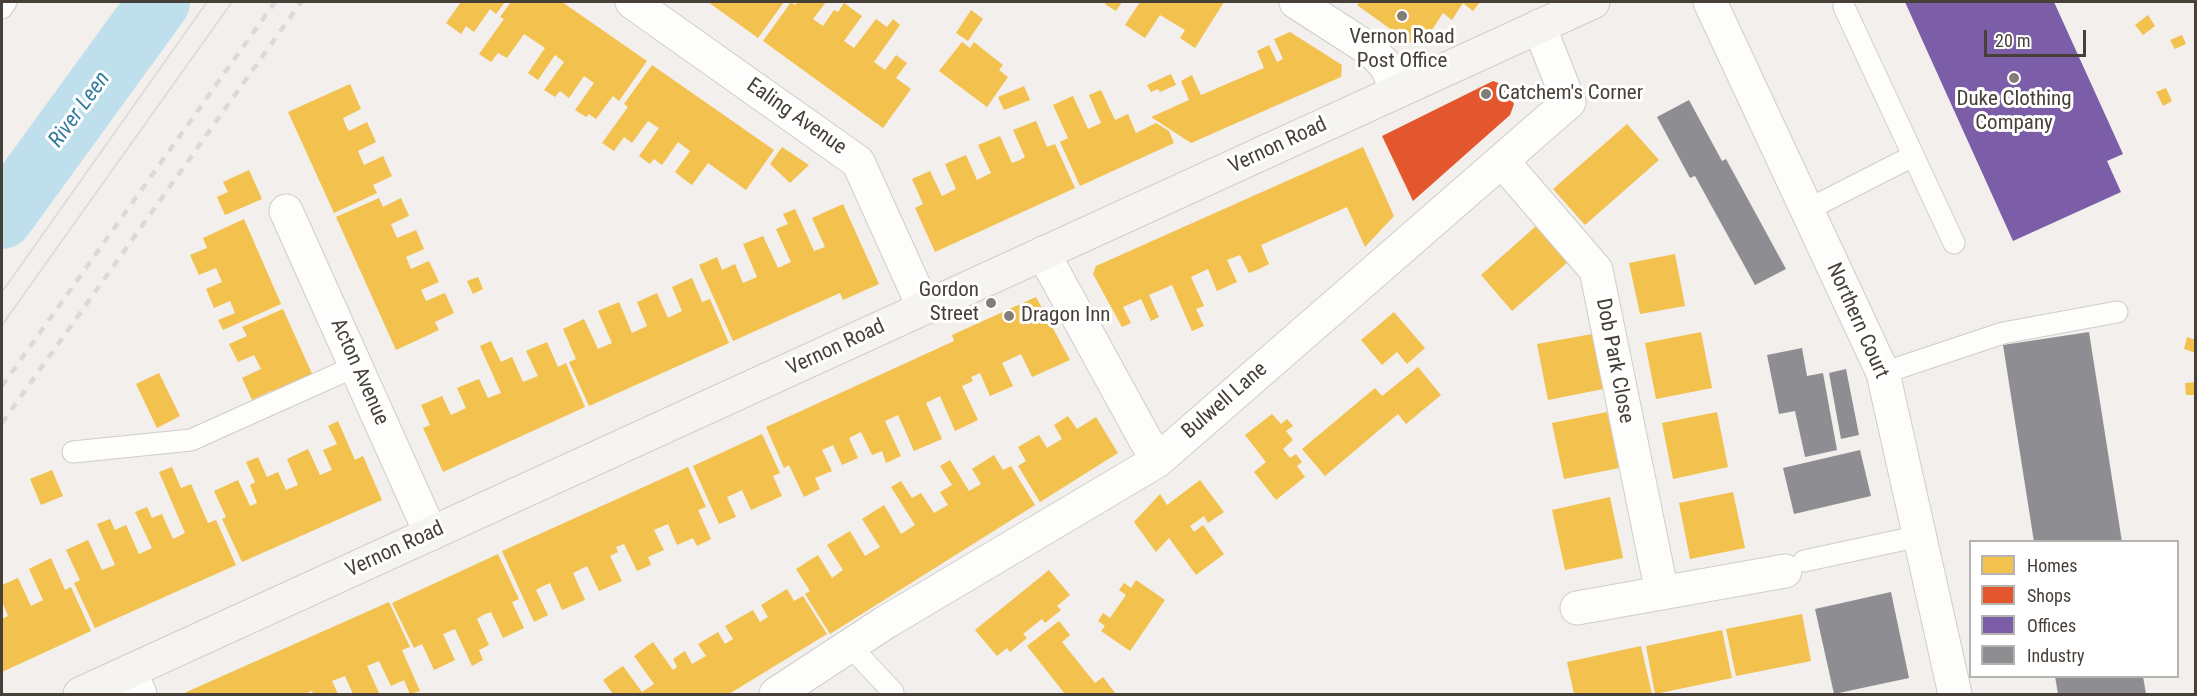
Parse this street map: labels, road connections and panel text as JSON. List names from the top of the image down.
{
  "streets": {
    "main road": ["Vernon Road"],
    "street": [
      "Ealing Avenue",
      "Northern Court",
      "Dob Park Close",
      "Acton Avenue",
      "Bulwell Lane"
    ]
  },
  "crossings": [
    ["Ealing Avenue", "Vernon Road"],
    ["Vernon Road", "Acton Avenue"],
    ["Vernon Road", "Bulwell Lane"],
    ["Dob Park Close", "Bulwell Lane"]
  ],
  "water": ["River Leen"],
  "places": [
    "Vernon Road Post Office",
    "Duke Clothing Company",
    "Catchem's Corner",
    "Gordon Street",
    "Dragon Inn"
  ],
  "legend": [
    "Homes",
    "Shops",
    "Offices",
    "Industry"
  ],
  "scale_bar": "20 m"
}
